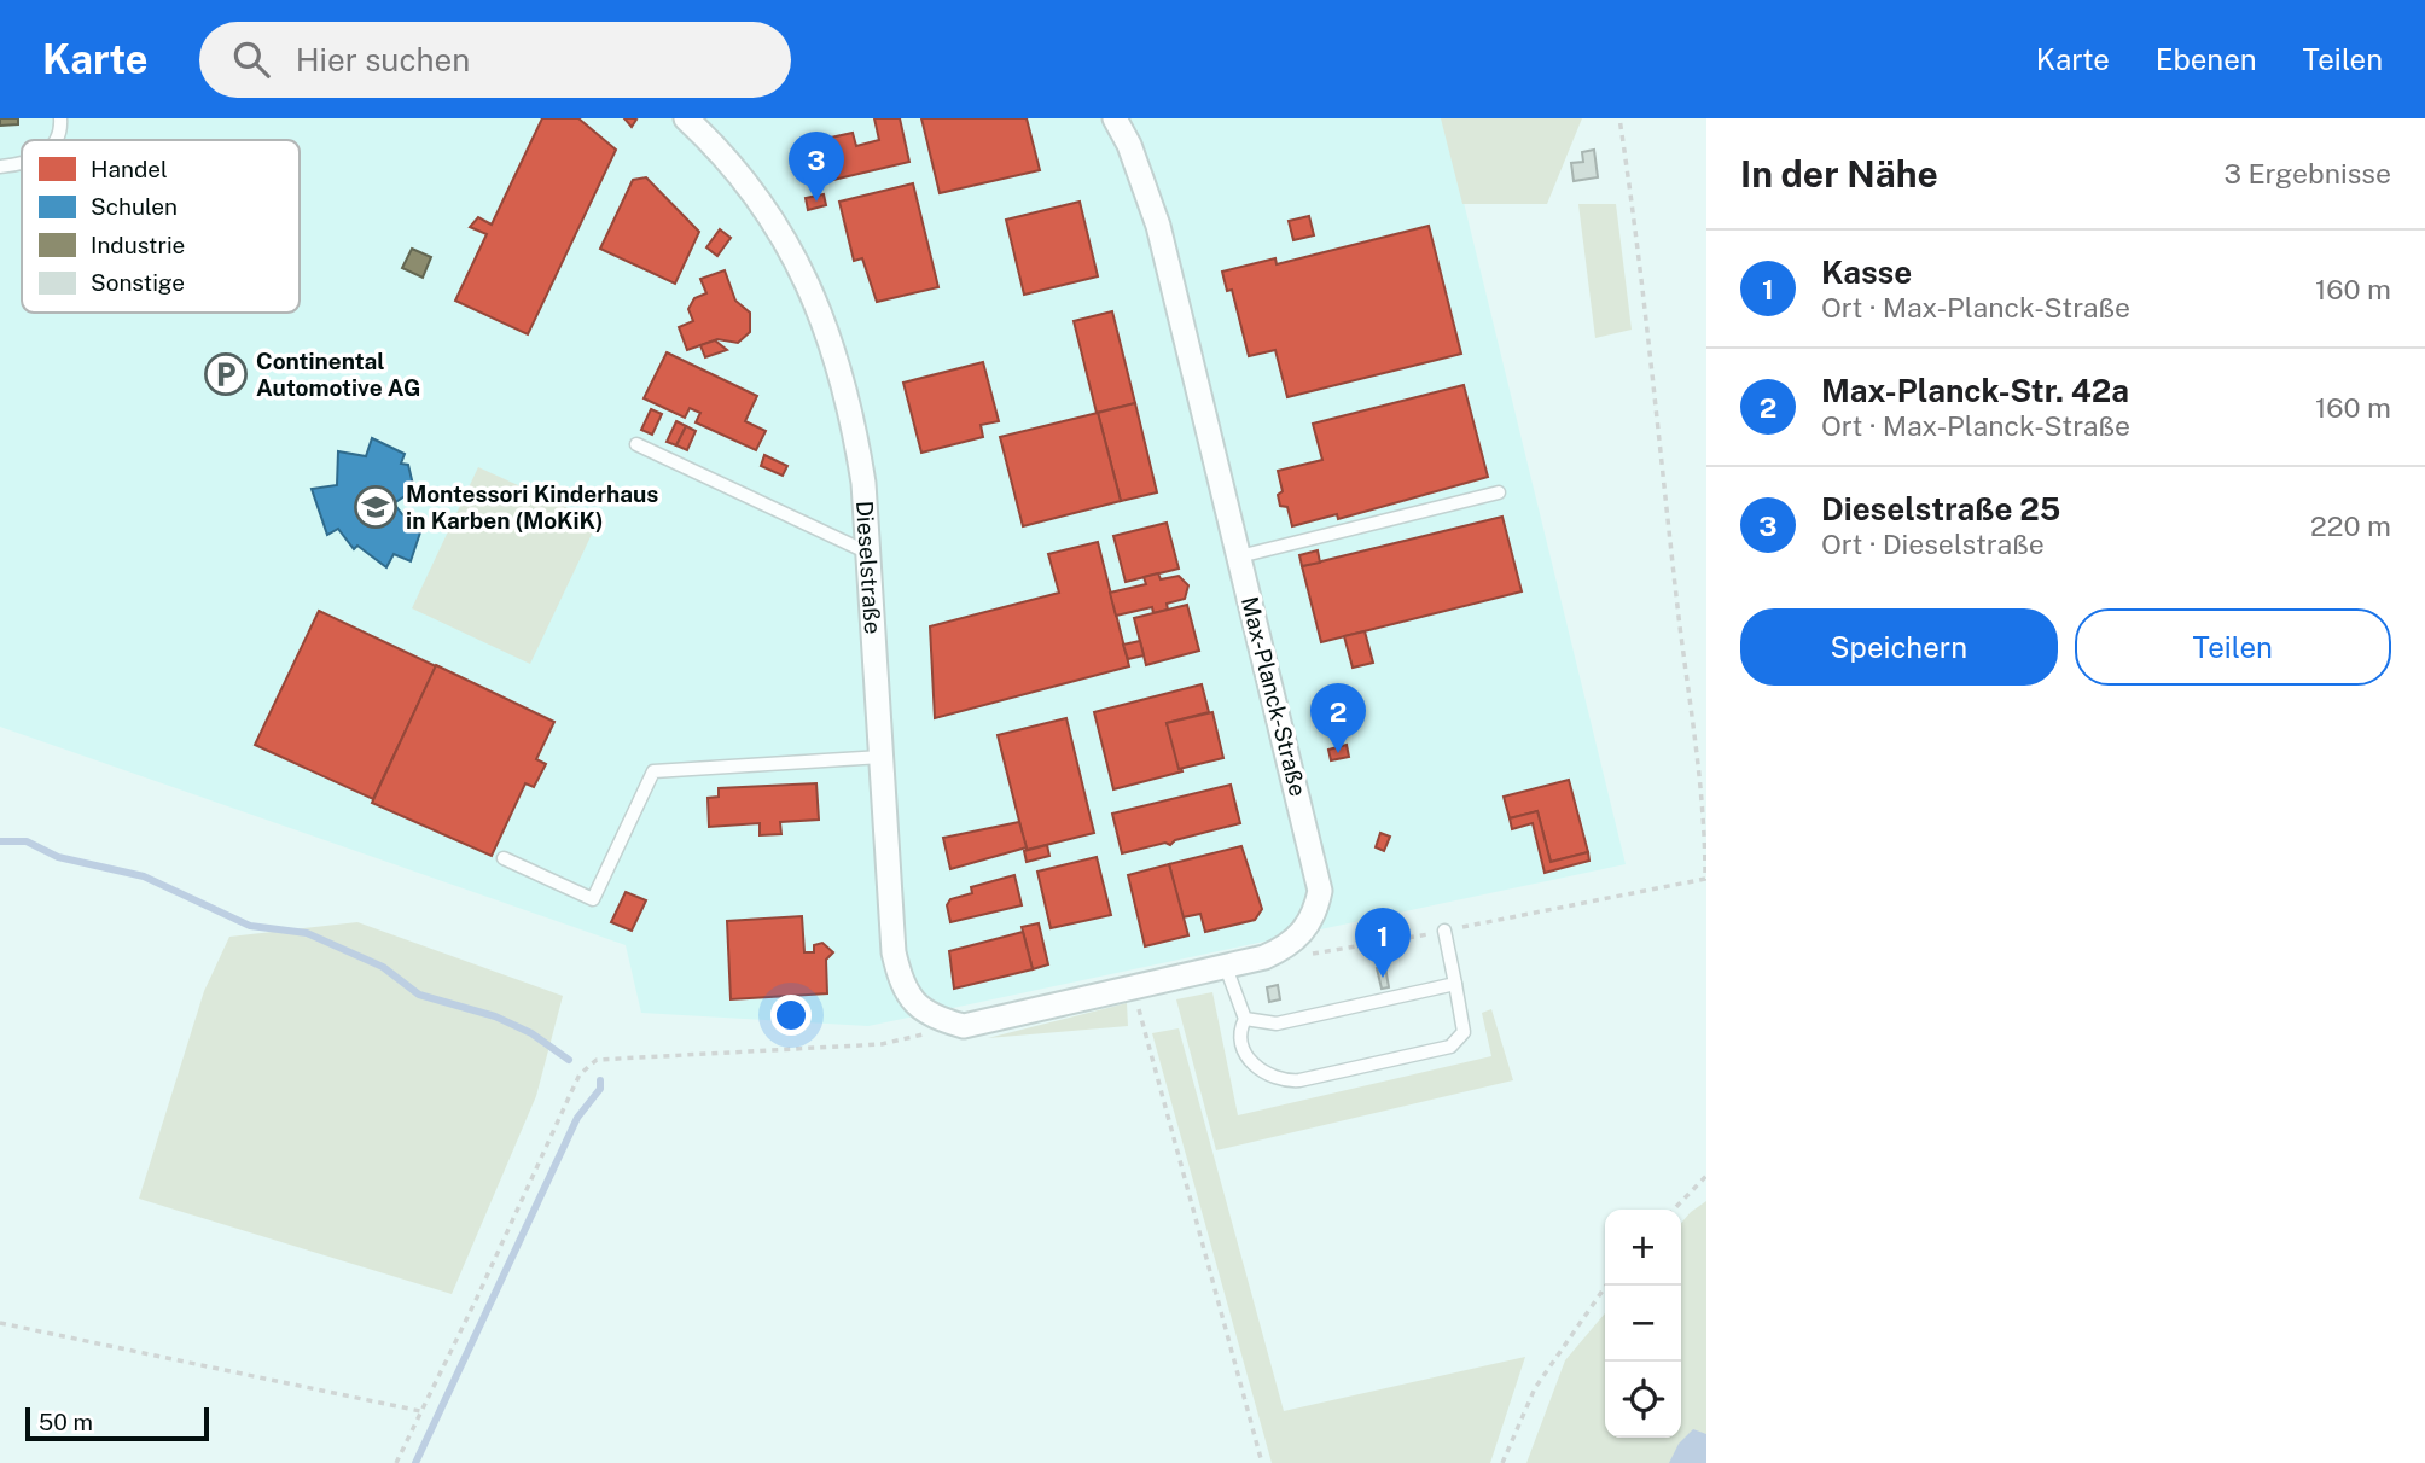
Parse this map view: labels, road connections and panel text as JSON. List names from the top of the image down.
{
  "streets": {
    "street": ["Dieselstraße", "Max-Planck-Straße"]
  },
  "crossings": [
    ["Dieselstraße", "Max-Planck-Straße"]
  ],
  "places": {
    "parking": ["Continental Automotive AG"],
    "school or university": ["Montessori Kinderhaus in Karben (MoKiK)"]
  },
  "legend": [
    "Handel",
    "Schulen",
    "Industrie",
    "Sonstige"
  ],
  "scale_bar": "50 m",
  "page": {
    "header": "Karte",
    "search": "Hier suchen",
    "nav": ["Karte", "Ebenen", "Teilen"],
    "heading": ["In der Nähe", "3 Ergebnisse"],
    "pins": ["3", "2", "1"],
    "list": [
      {
        "mark": "1",
        "name": "Kasse",
        "note": "Ort · Max-Planck-Straße",
        "value": "160 m"
      },
      {
        "mark": "2",
        "name": "Max-Planck-Str. 42a",
        "note": "Ort · Max-Planck-Straße",
        "value": "160 m"
      },
      {
        "mark": "3",
        "name": "Dieselstraße 25",
        "note": "Ort · Dieselstraße",
        "value": "220 m"
      }
    ],
    "buttons": ["Speichern", "Teilen"],
    "map_buttons": ["+", "−"],
    "scale": "50 m"
  }
}
